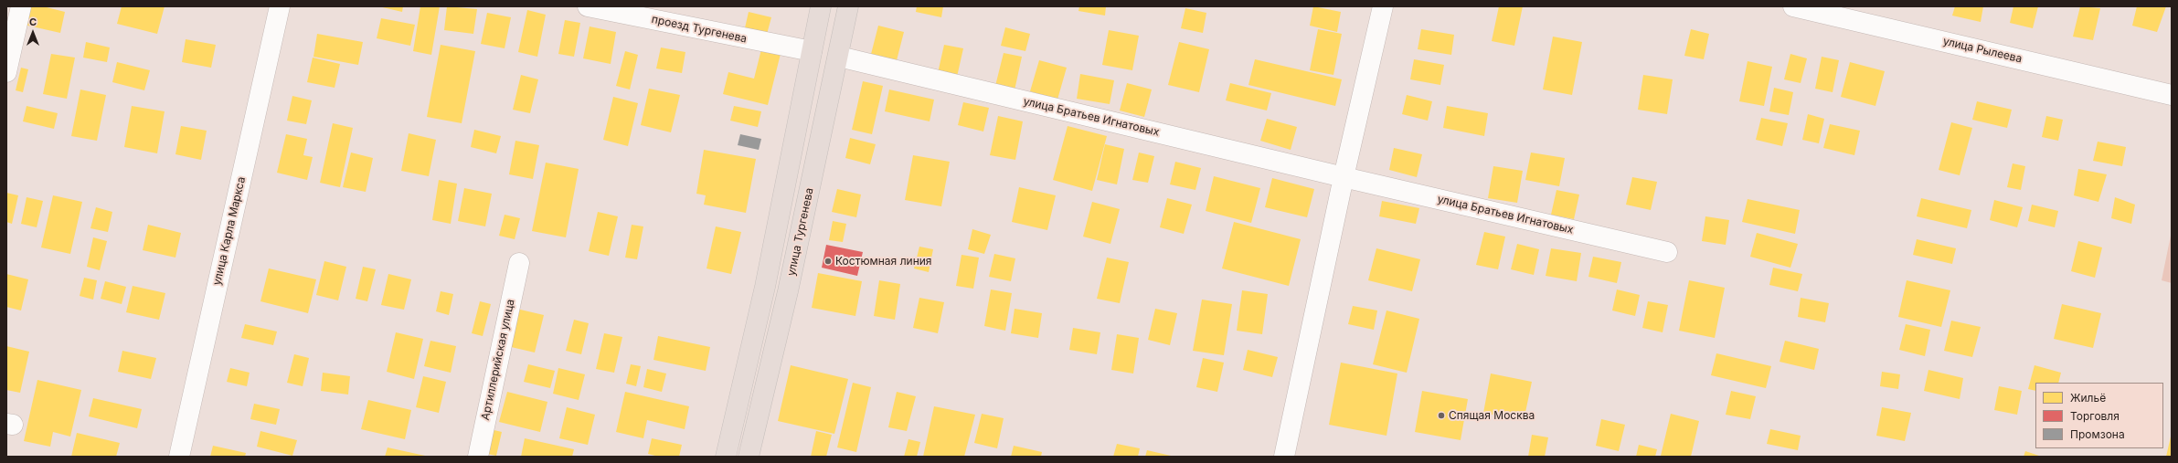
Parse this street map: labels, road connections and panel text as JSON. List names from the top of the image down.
{
  "streets": {
    "highway": ["улица Тургенева"],
    "street": [
      "проезд Тургенева",
      "улица Рылеева",
      "улица Братьев Игнатовых",
      "улица Карла Маркса",
      "Артиллерийская улица"
    ]
  },
  "crossings": [
    ["улица Братьев Игнатовых", "улица Тургенева"]
  ],
  "places": ["Костюмная линия", "Спящая Москва"],
  "legend": ["Жильё", "Торговля", "Промзона"],
  "north": "top"
}
